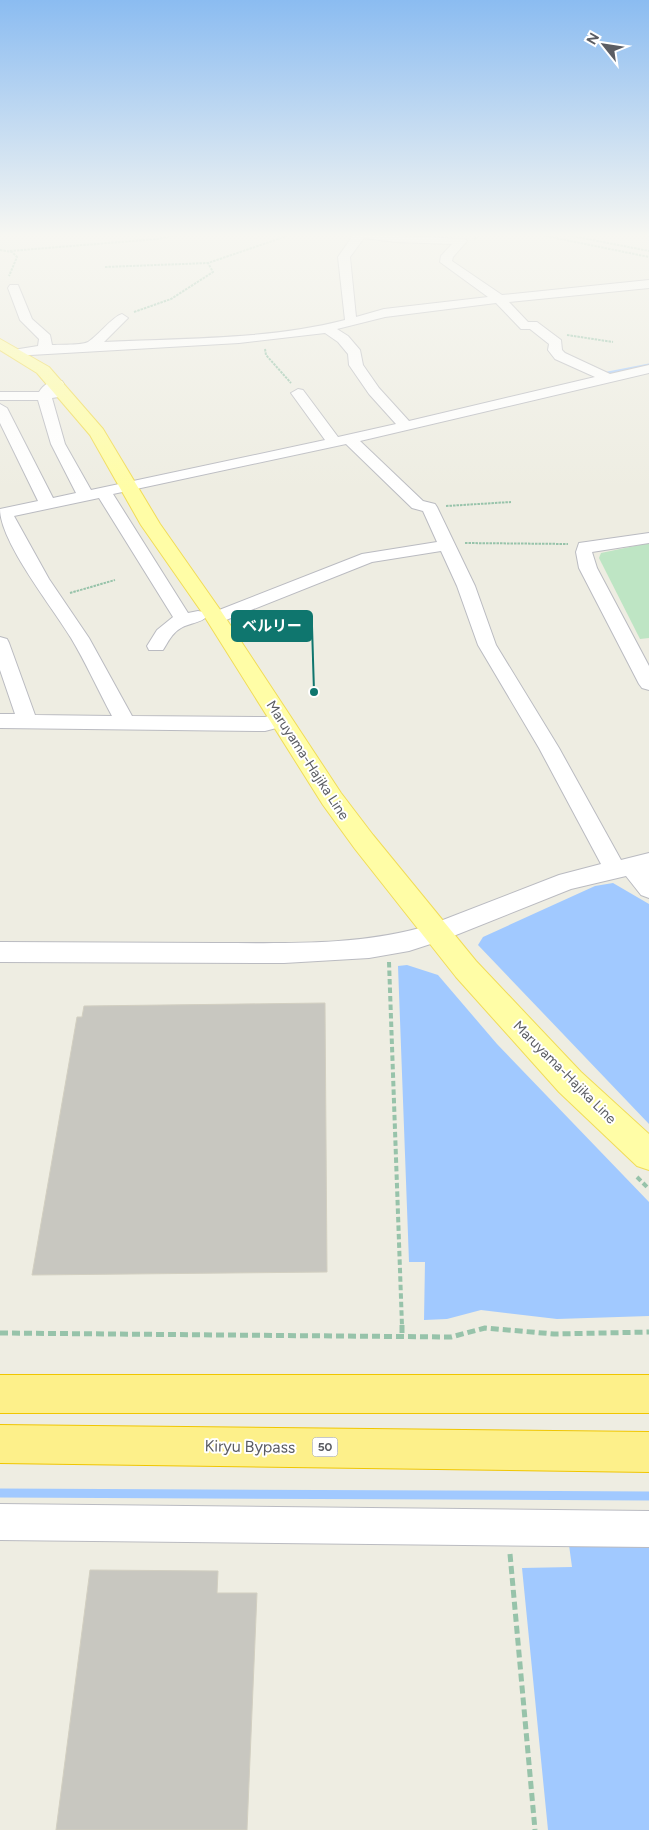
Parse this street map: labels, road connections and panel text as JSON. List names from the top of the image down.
{
  "streets": {
    "highway": ["Kiryu Bypass", "50"],
    "main road": ["Maruyama-Hajika Line"]
  },
  "places": ["ベルリー"],
  "north": "top left"
}
